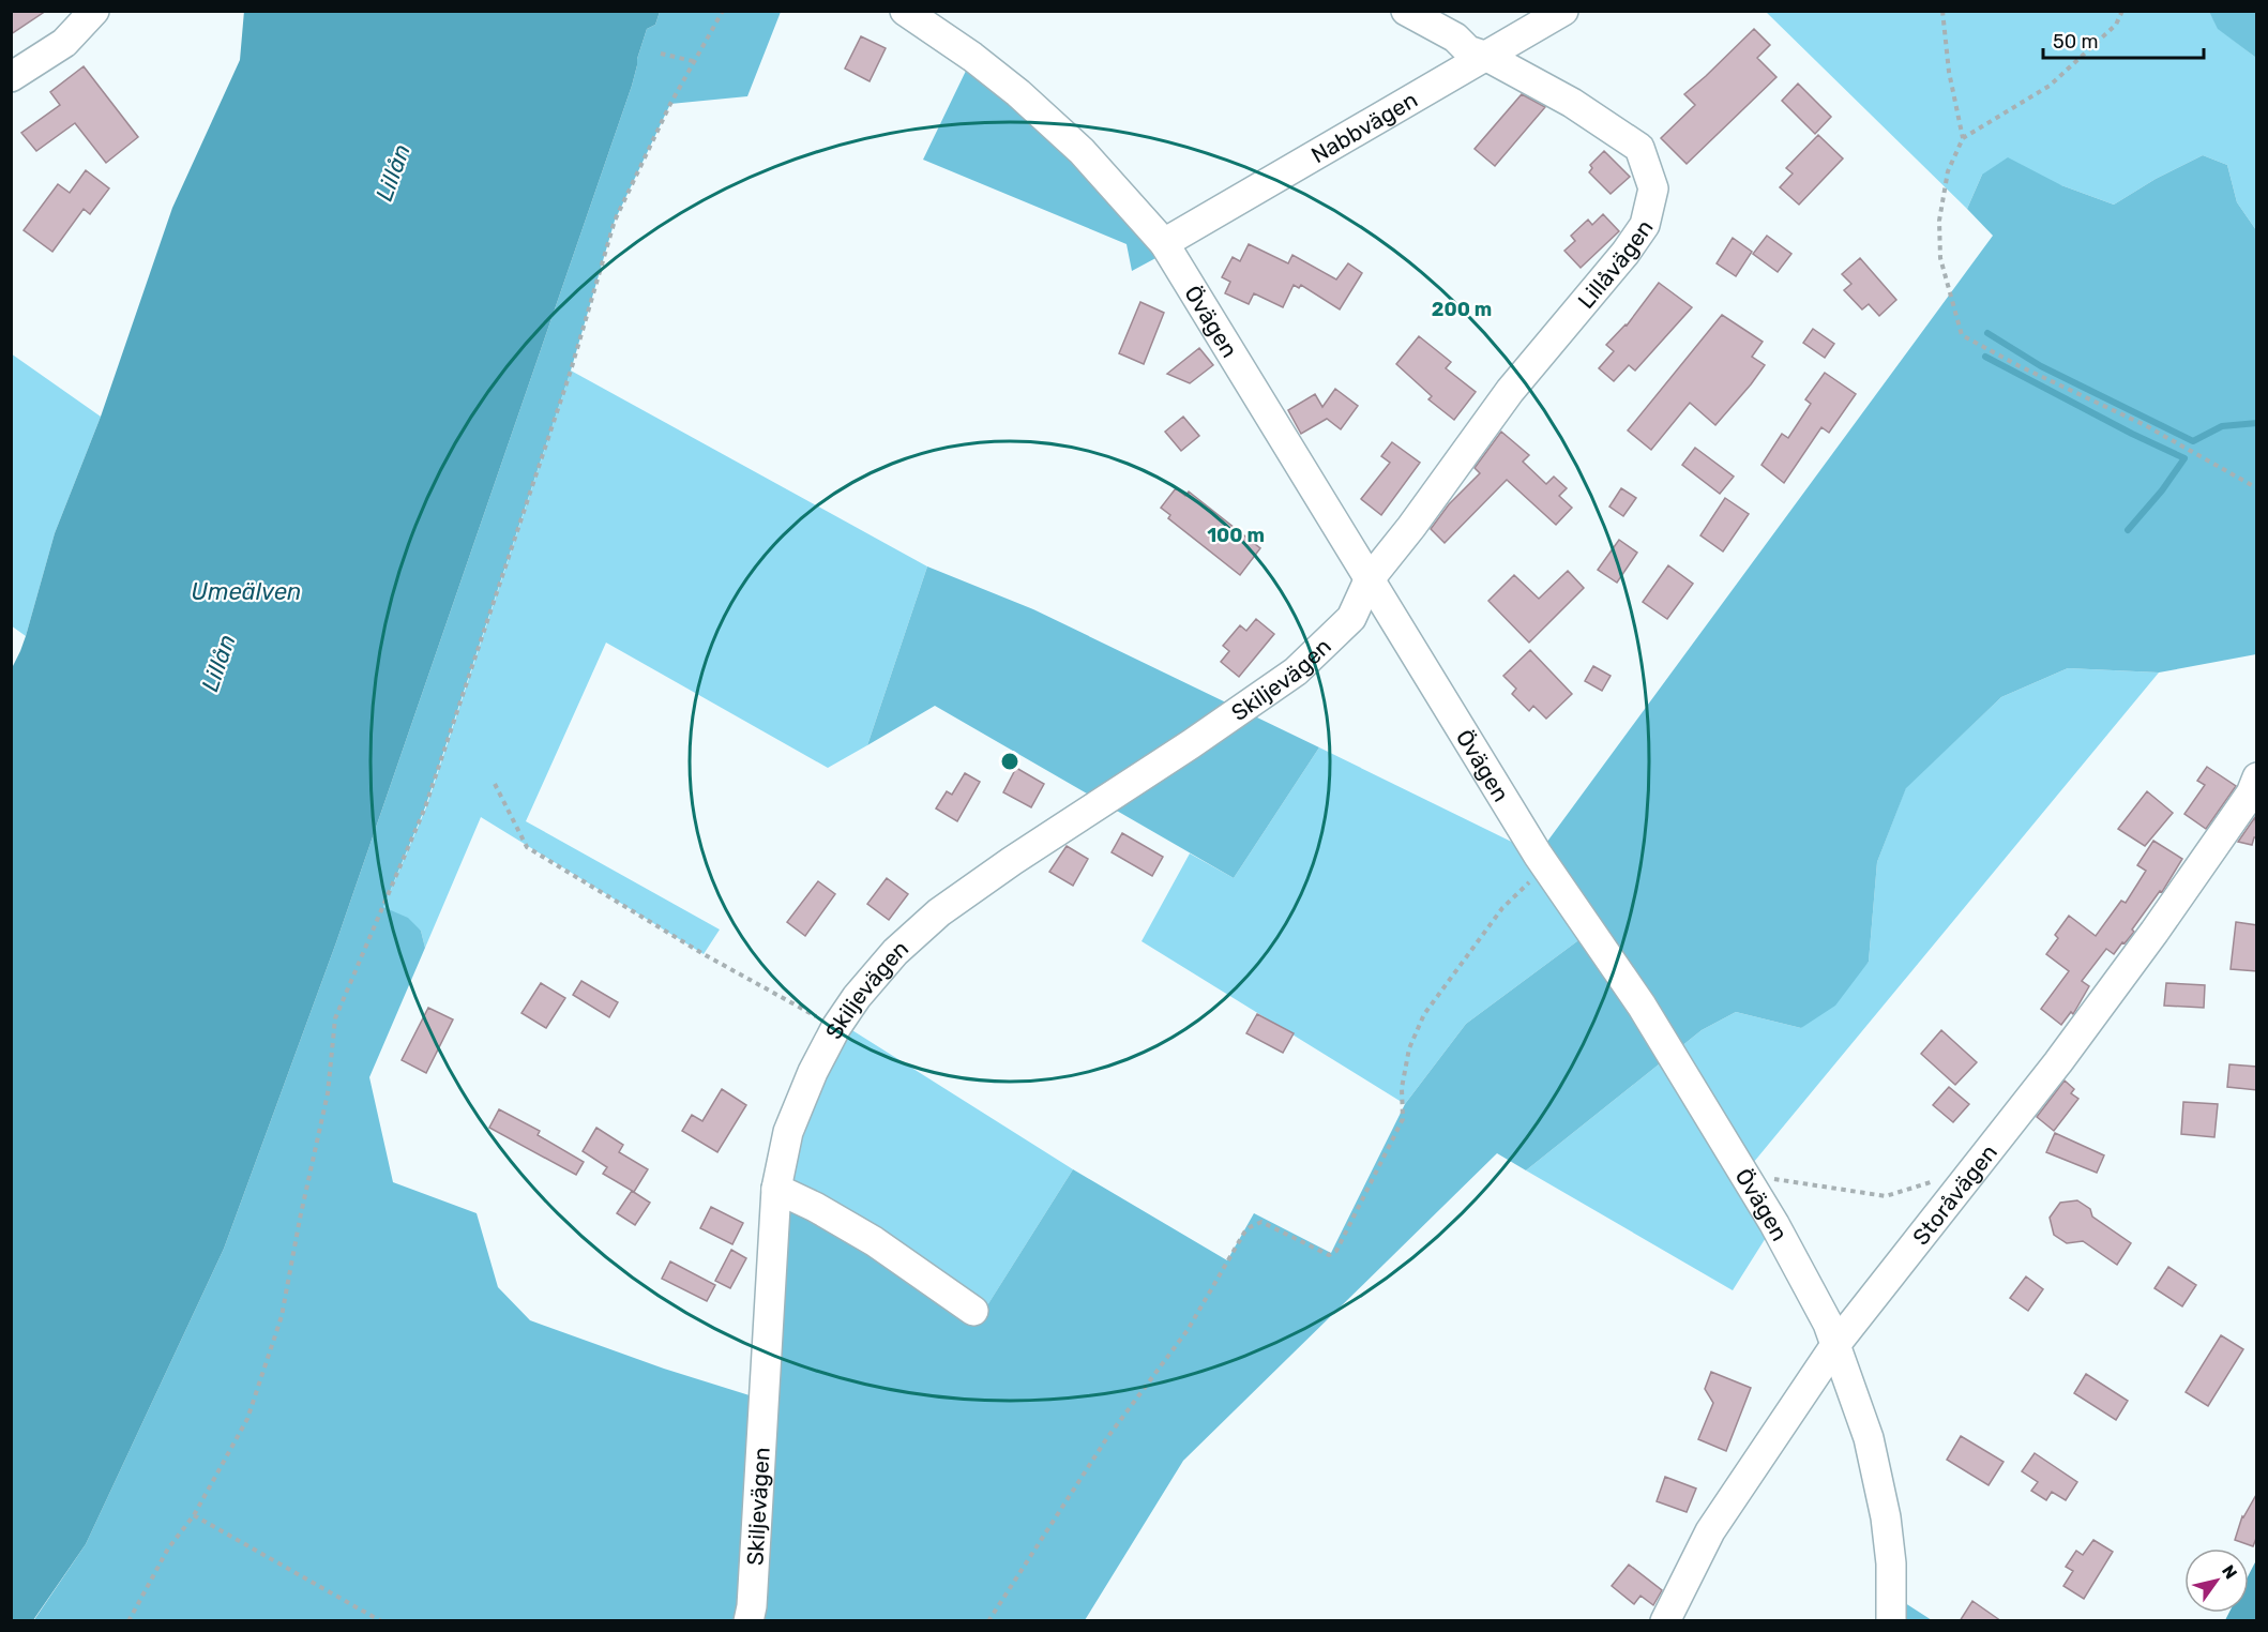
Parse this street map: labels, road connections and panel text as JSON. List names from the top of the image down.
{
  "streets": {
    "street": [
      "Nabbvägen",
      "Lillåvägen",
      "Övägen",
      "Skiljevägen",
      "Storåvägen"
    ]
  },
  "crossings": [
    ["Nabbvägen", "Lillåvägen"],
    ["Nabbvägen", "Övägen"],
    ["Lillåvägen", "Övägen"],
    ["Lillåvägen", "Skiljevägen"],
    ["Övägen", "Skiljevägen"],
    ["Övägen", "Storåvägen"]
  ],
  "water": ["Lillån", "Umeälven"],
  "scale_bar": "50 m",
  "north": "top right",
  "rings": ["200 m", "100 m"]
}
